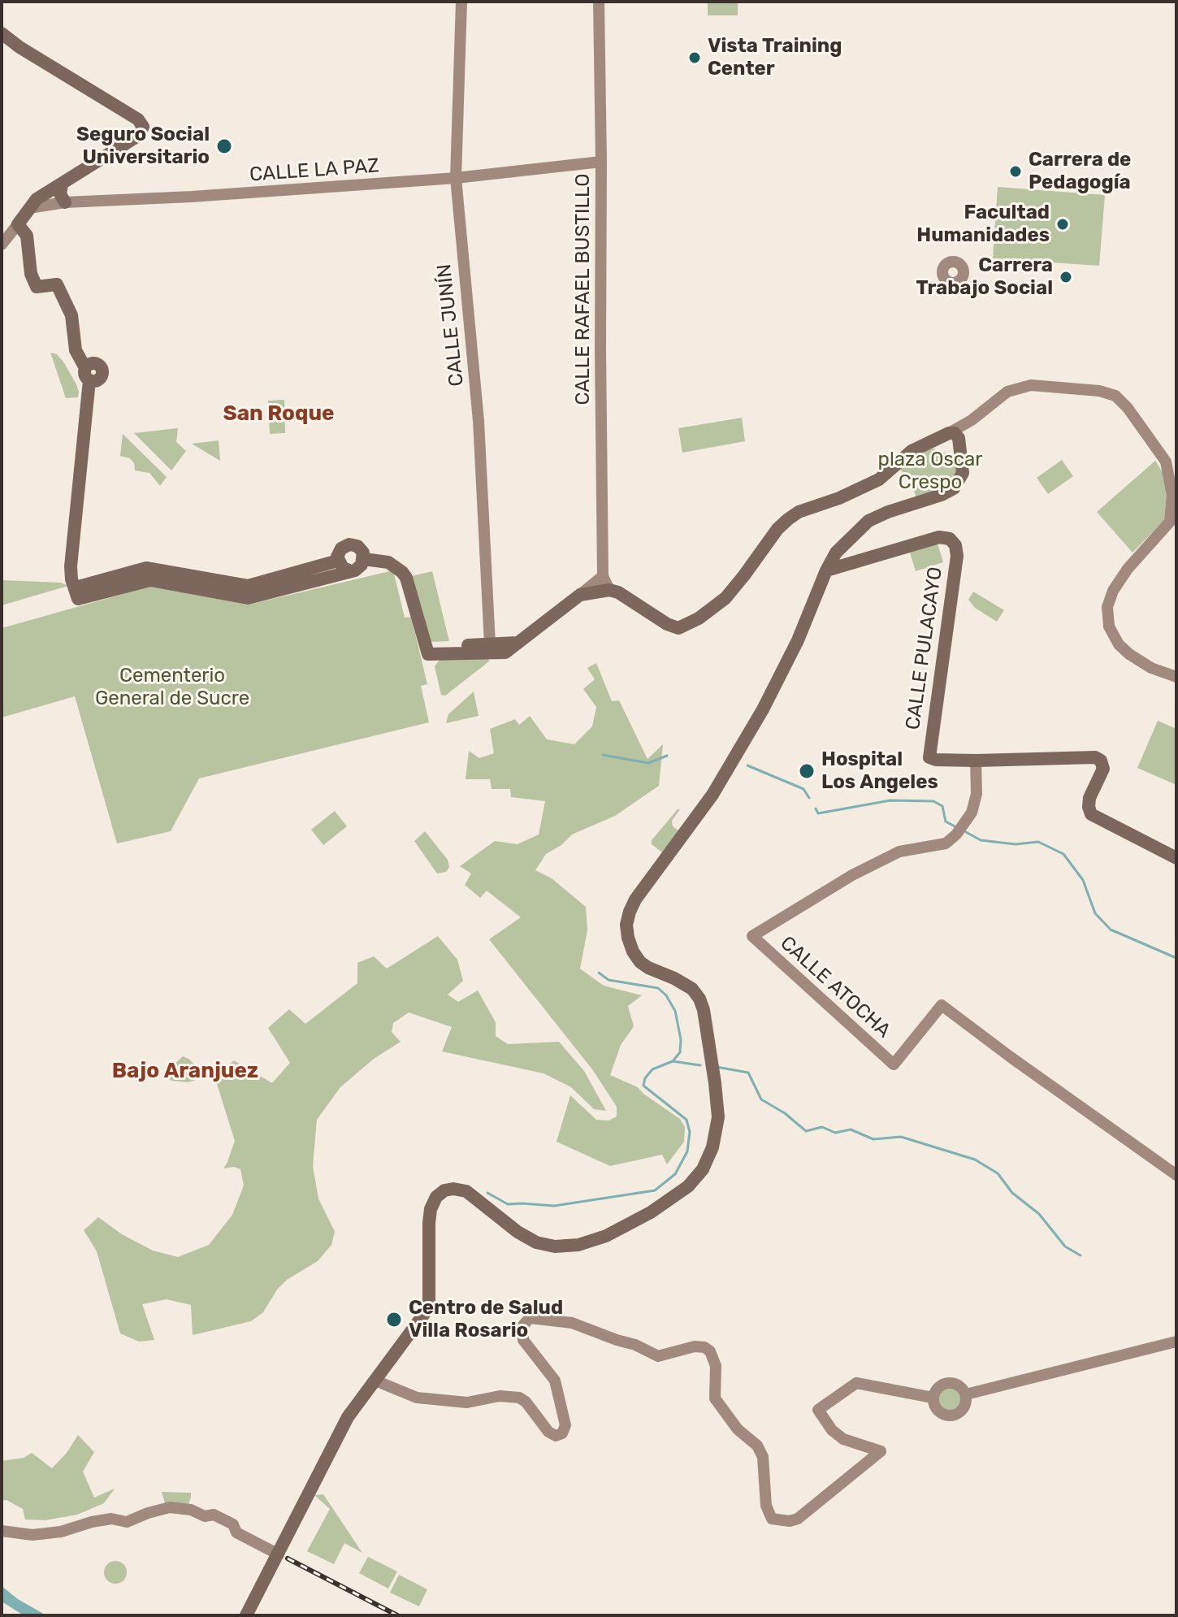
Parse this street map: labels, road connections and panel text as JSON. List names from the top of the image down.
{
  "streets": {
    "main road": ["CALLE PULACAYO"],
    "street": [
      "CALLE LA PAZ",
      "CALLE RAFAEL BUSTILLO",
      "CALLE JUNÍN",
      "CALLE ATOCHA"
    ]
  },
  "crossings": [
    ["CALLE LA PAZ", "CALLE RAFAEL BUSTILLO"],
    ["CALLE LA PAZ", "CALLE JUNÍN"],
    ["CALLE PULACAYO", "CALLE ATOCHA"]
  ],
  "districts": ["San Roque", "Bajo Aranjuez"],
  "parks": ["plaza Oscar Crespo", "Cementerio General de Sucre"],
  "places": [
    "Vista Training Center",
    "Seguro Social Universitario",
    "Carrera de Pedagogía",
    "Facultad Humanidades",
    "Carrera Trabajo Social",
    "Hospital Los Angeles",
    "Centro de Salud Villa Rosario"
  ]
}
